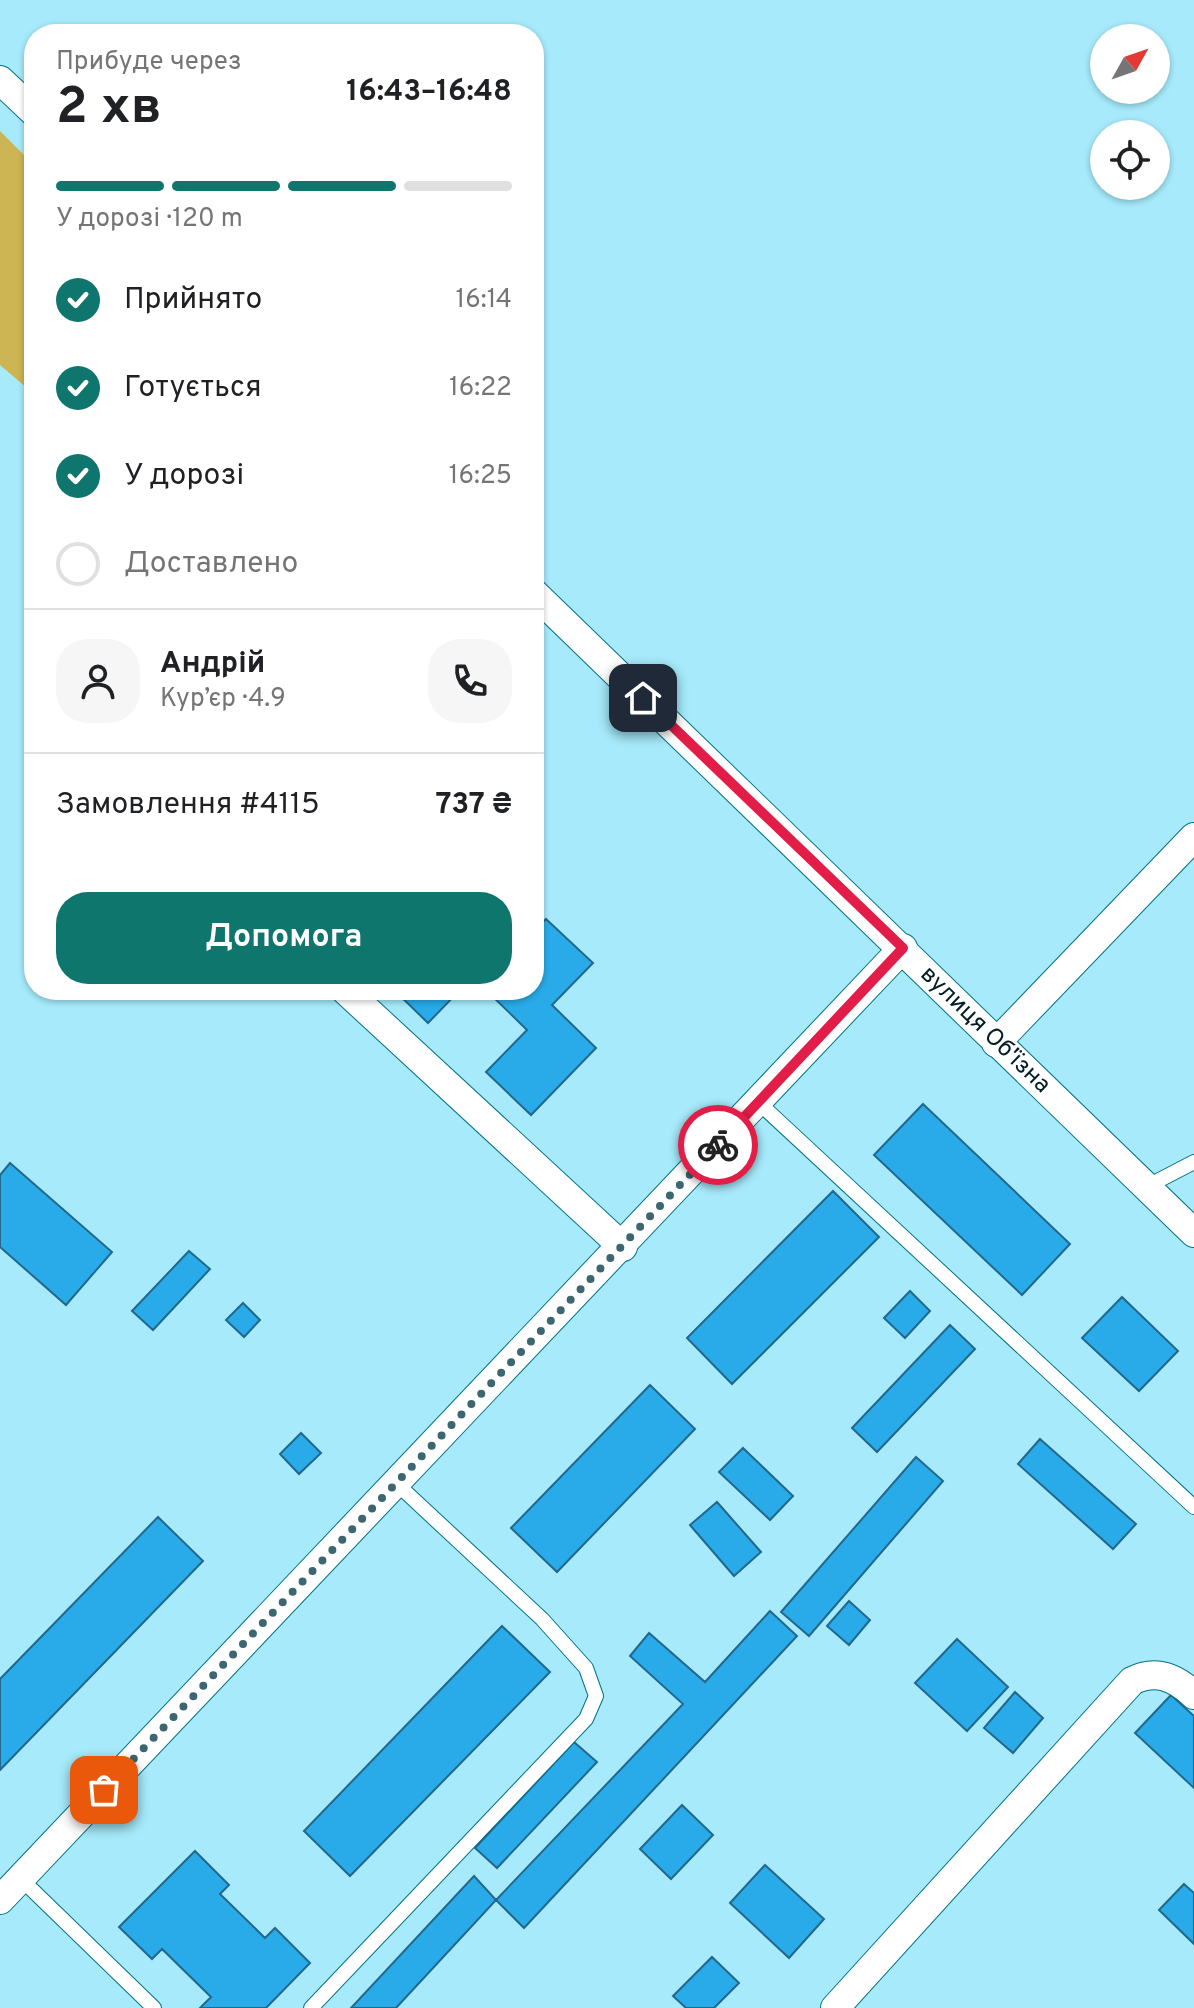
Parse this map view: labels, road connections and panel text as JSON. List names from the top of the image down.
{
  "streets": {
    "street": ["вулиця Об'їзна"]
  },
  "north": "top right",
  "page": {
    "heading": ["2 хв", "Прибуде через", "16:43–16:48"],
    "panel": [
      "Андрій",
      "Кур’єр · 4.9",
      "Замовлення #4115",
      "737 ₴"
    ],
    "bar": "У дорозі · 120 m",
    "list": [
      ["Прийнято", "16:14"],
      ["Готується", "16:22"],
      ["У дорозі", "16:25"],
      "Доставлено"
    ],
    "buttons": "Допомога"
  }
}
